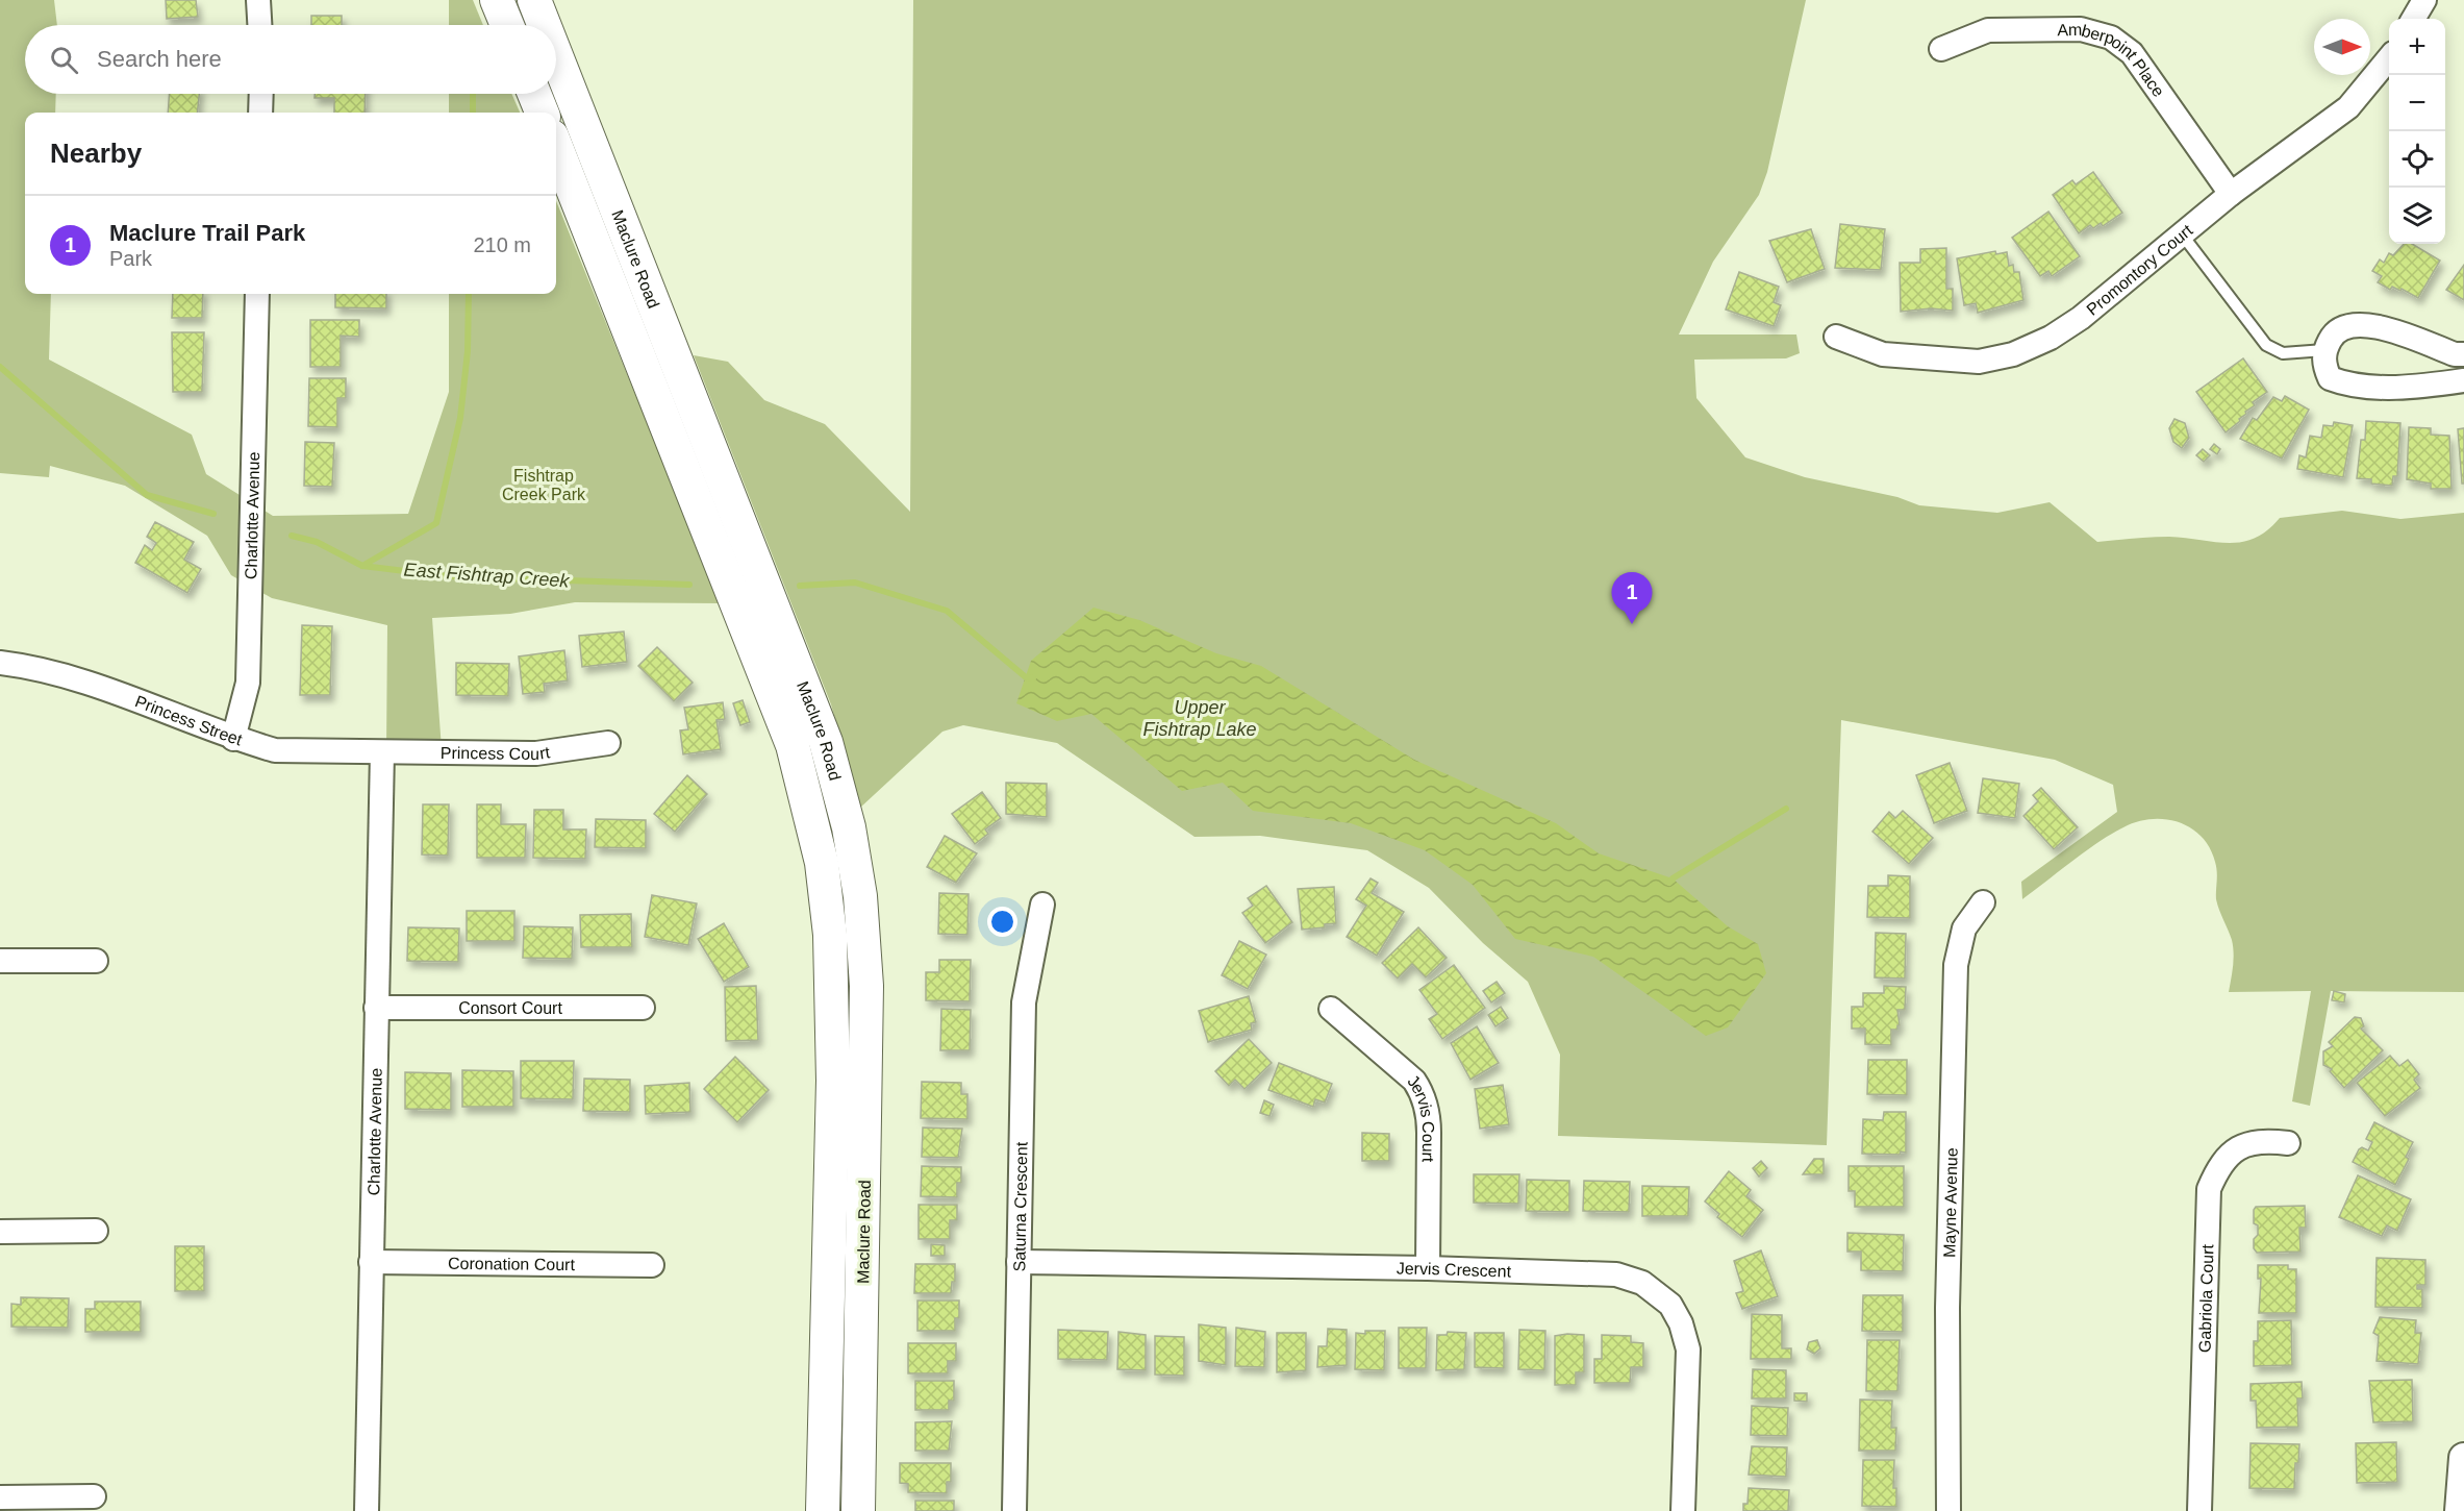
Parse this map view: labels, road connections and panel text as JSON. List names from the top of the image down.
{
  "streets": {
    "main road": ["Maclure Road"],
    "street": [
      "Amberpoint Place",
      "Promontory Court",
      "Charlotte Avenue",
      "Princess Street",
      "Princess Court",
      "Consort Court",
      "Jervis Court",
      "Mayne Avenue",
      "Saturna Crescent",
      "Coronation Court",
      "Jervis Crescent",
      "Gabriola Court"
    ]
  },
  "crossings": [
    ["Amberpoint Place", "Promontory Court"],
    ["Charlotte Avenue", "Princess Street"],
    ["Charlotte Avenue", "Princess Court"],
    ["Charlotte Avenue", "Consort Court"],
    ["Charlotte Avenue", "Coronation Court"],
    ["Princess Street", "Princess Court"],
    ["Jervis Court", "Jervis Crescent"],
    ["Saturna Crescent", "Jervis Crescent"]
  ],
  "water": ["East Fishtrap Creek", "Upper Fishtrap Lake"],
  "parks": ["Fishtrap Creek Park"],
  "north": "right",
  "page": {
    "map_buttons": ["+", "−"],
    "search": "Search here",
    "heading": "Nearby",
    "list": [
      {
        "mark": "1",
        "name": "Maclure Trail Park",
        "note": "Park",
        "value": "210 m"
      }
    ],
    "pins": "1"
  }
}
